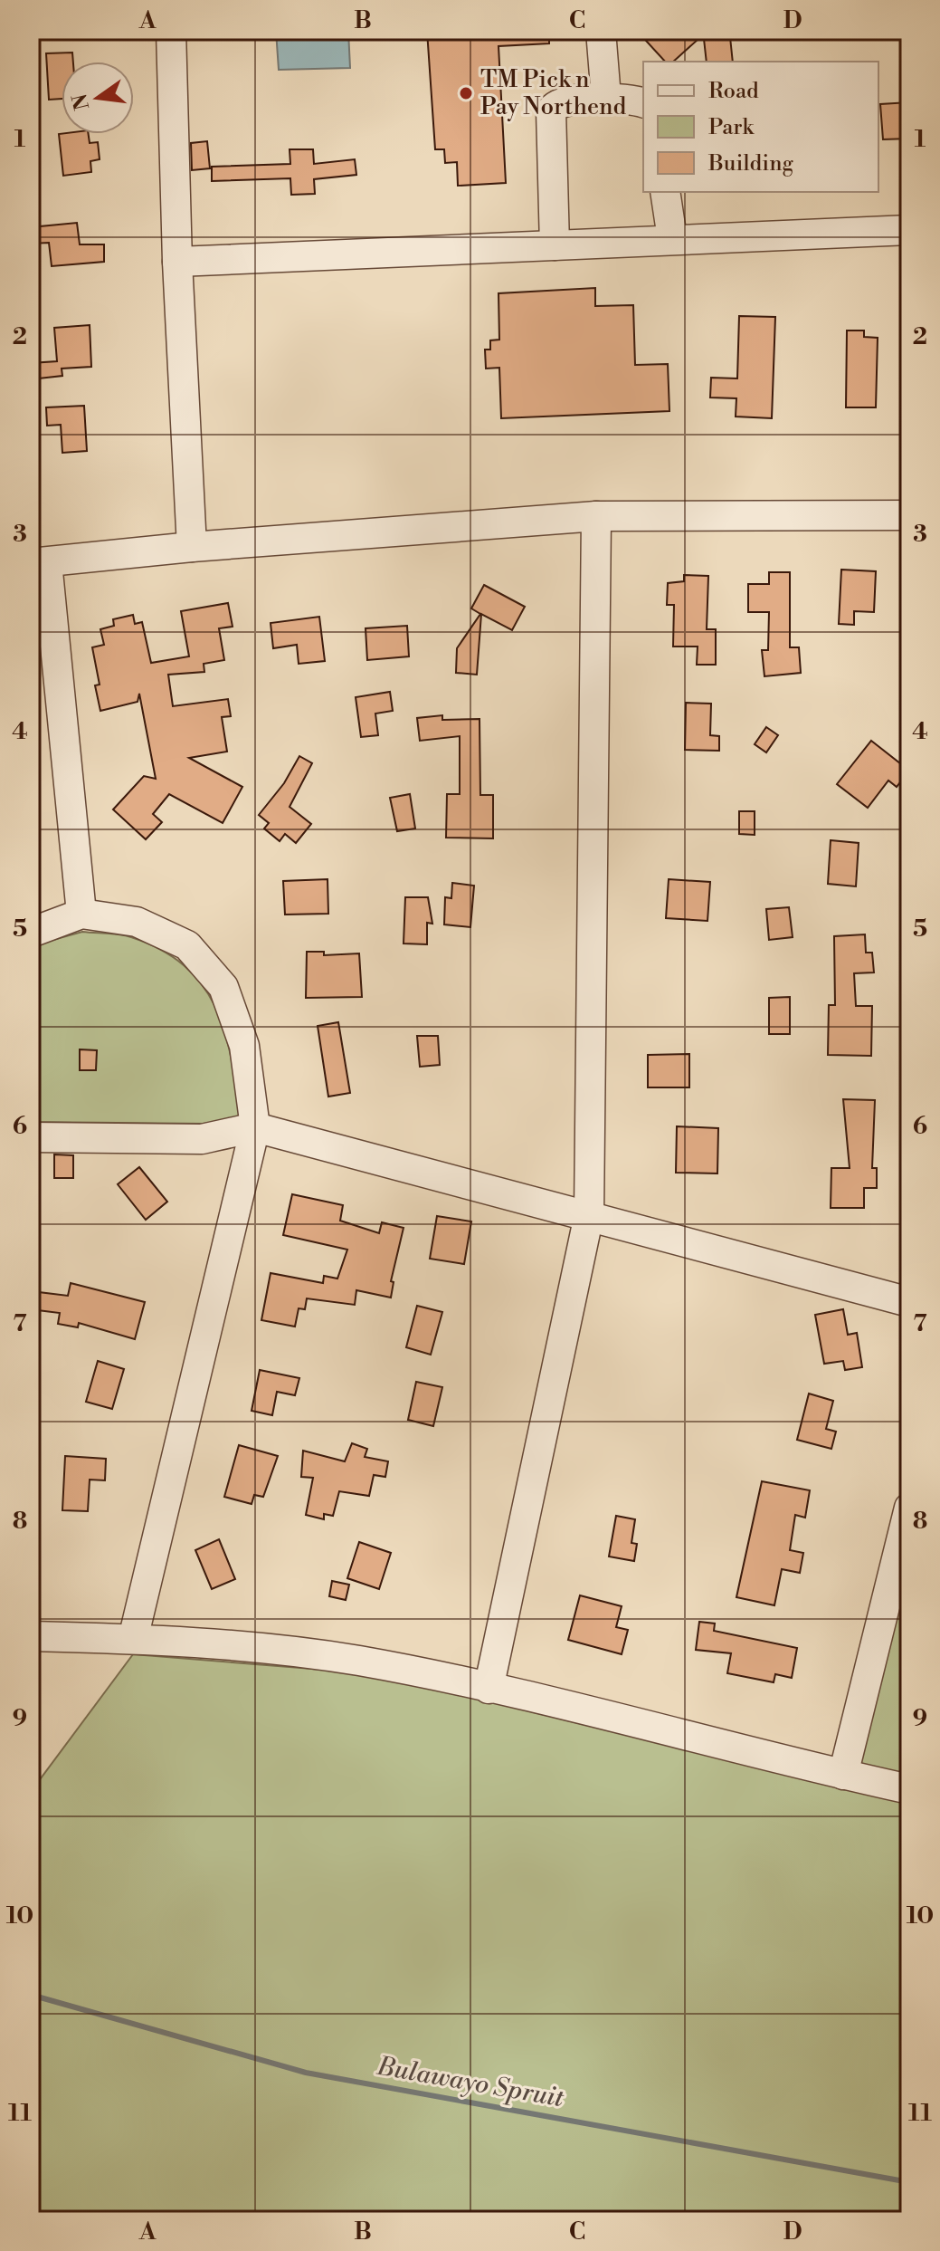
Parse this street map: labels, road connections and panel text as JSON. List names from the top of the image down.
{
  "water": ["Bulawayo Spruit"],
  "places": ["TM Pick n Pay Northend"],
  "legend": ["Road", "Park", "Building"],
  "north": "left",
  "grid": {
    "columns": [
      "A",
      "B",
      "C",
      "D"
    ],
    "rows": [
      "1",
      "2",
      "3",
      "4",
      "5",
      "6",
      "7",
      "8",
      "9",
      "10",
      "11"
    ]
  }
}
